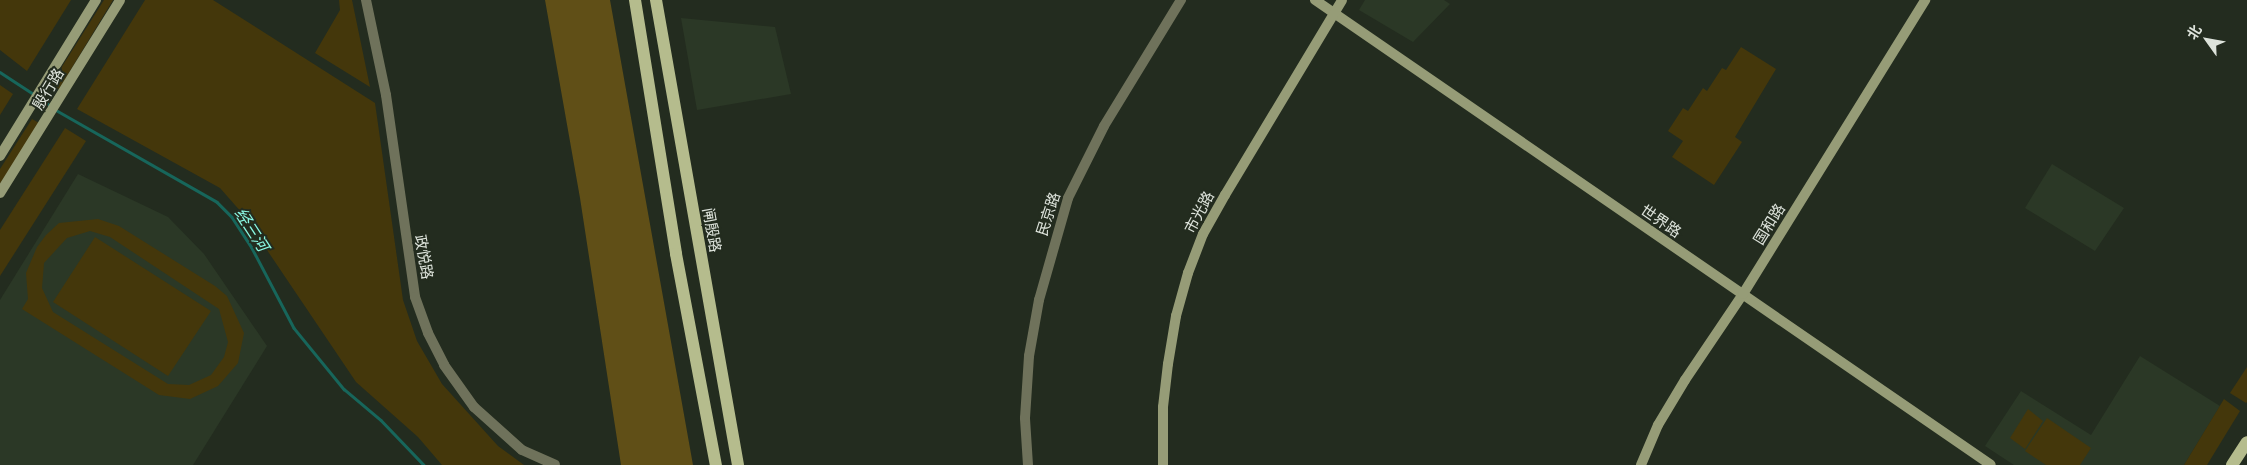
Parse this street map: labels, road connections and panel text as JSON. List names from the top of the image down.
{
  "streets": {
    "main road": ["闸殷路"],
    "street": [
      "殷行路",
      "市光路",
      "民京路",
      "世界路",
      "国和路",
      "政悦路"
    ]
  },
  "crossings": [
    ["市光路", "世界路"],
    ["世界路", "国和路"]
  ],
  "water": ["经三河"],
  "north": "top left"
}
